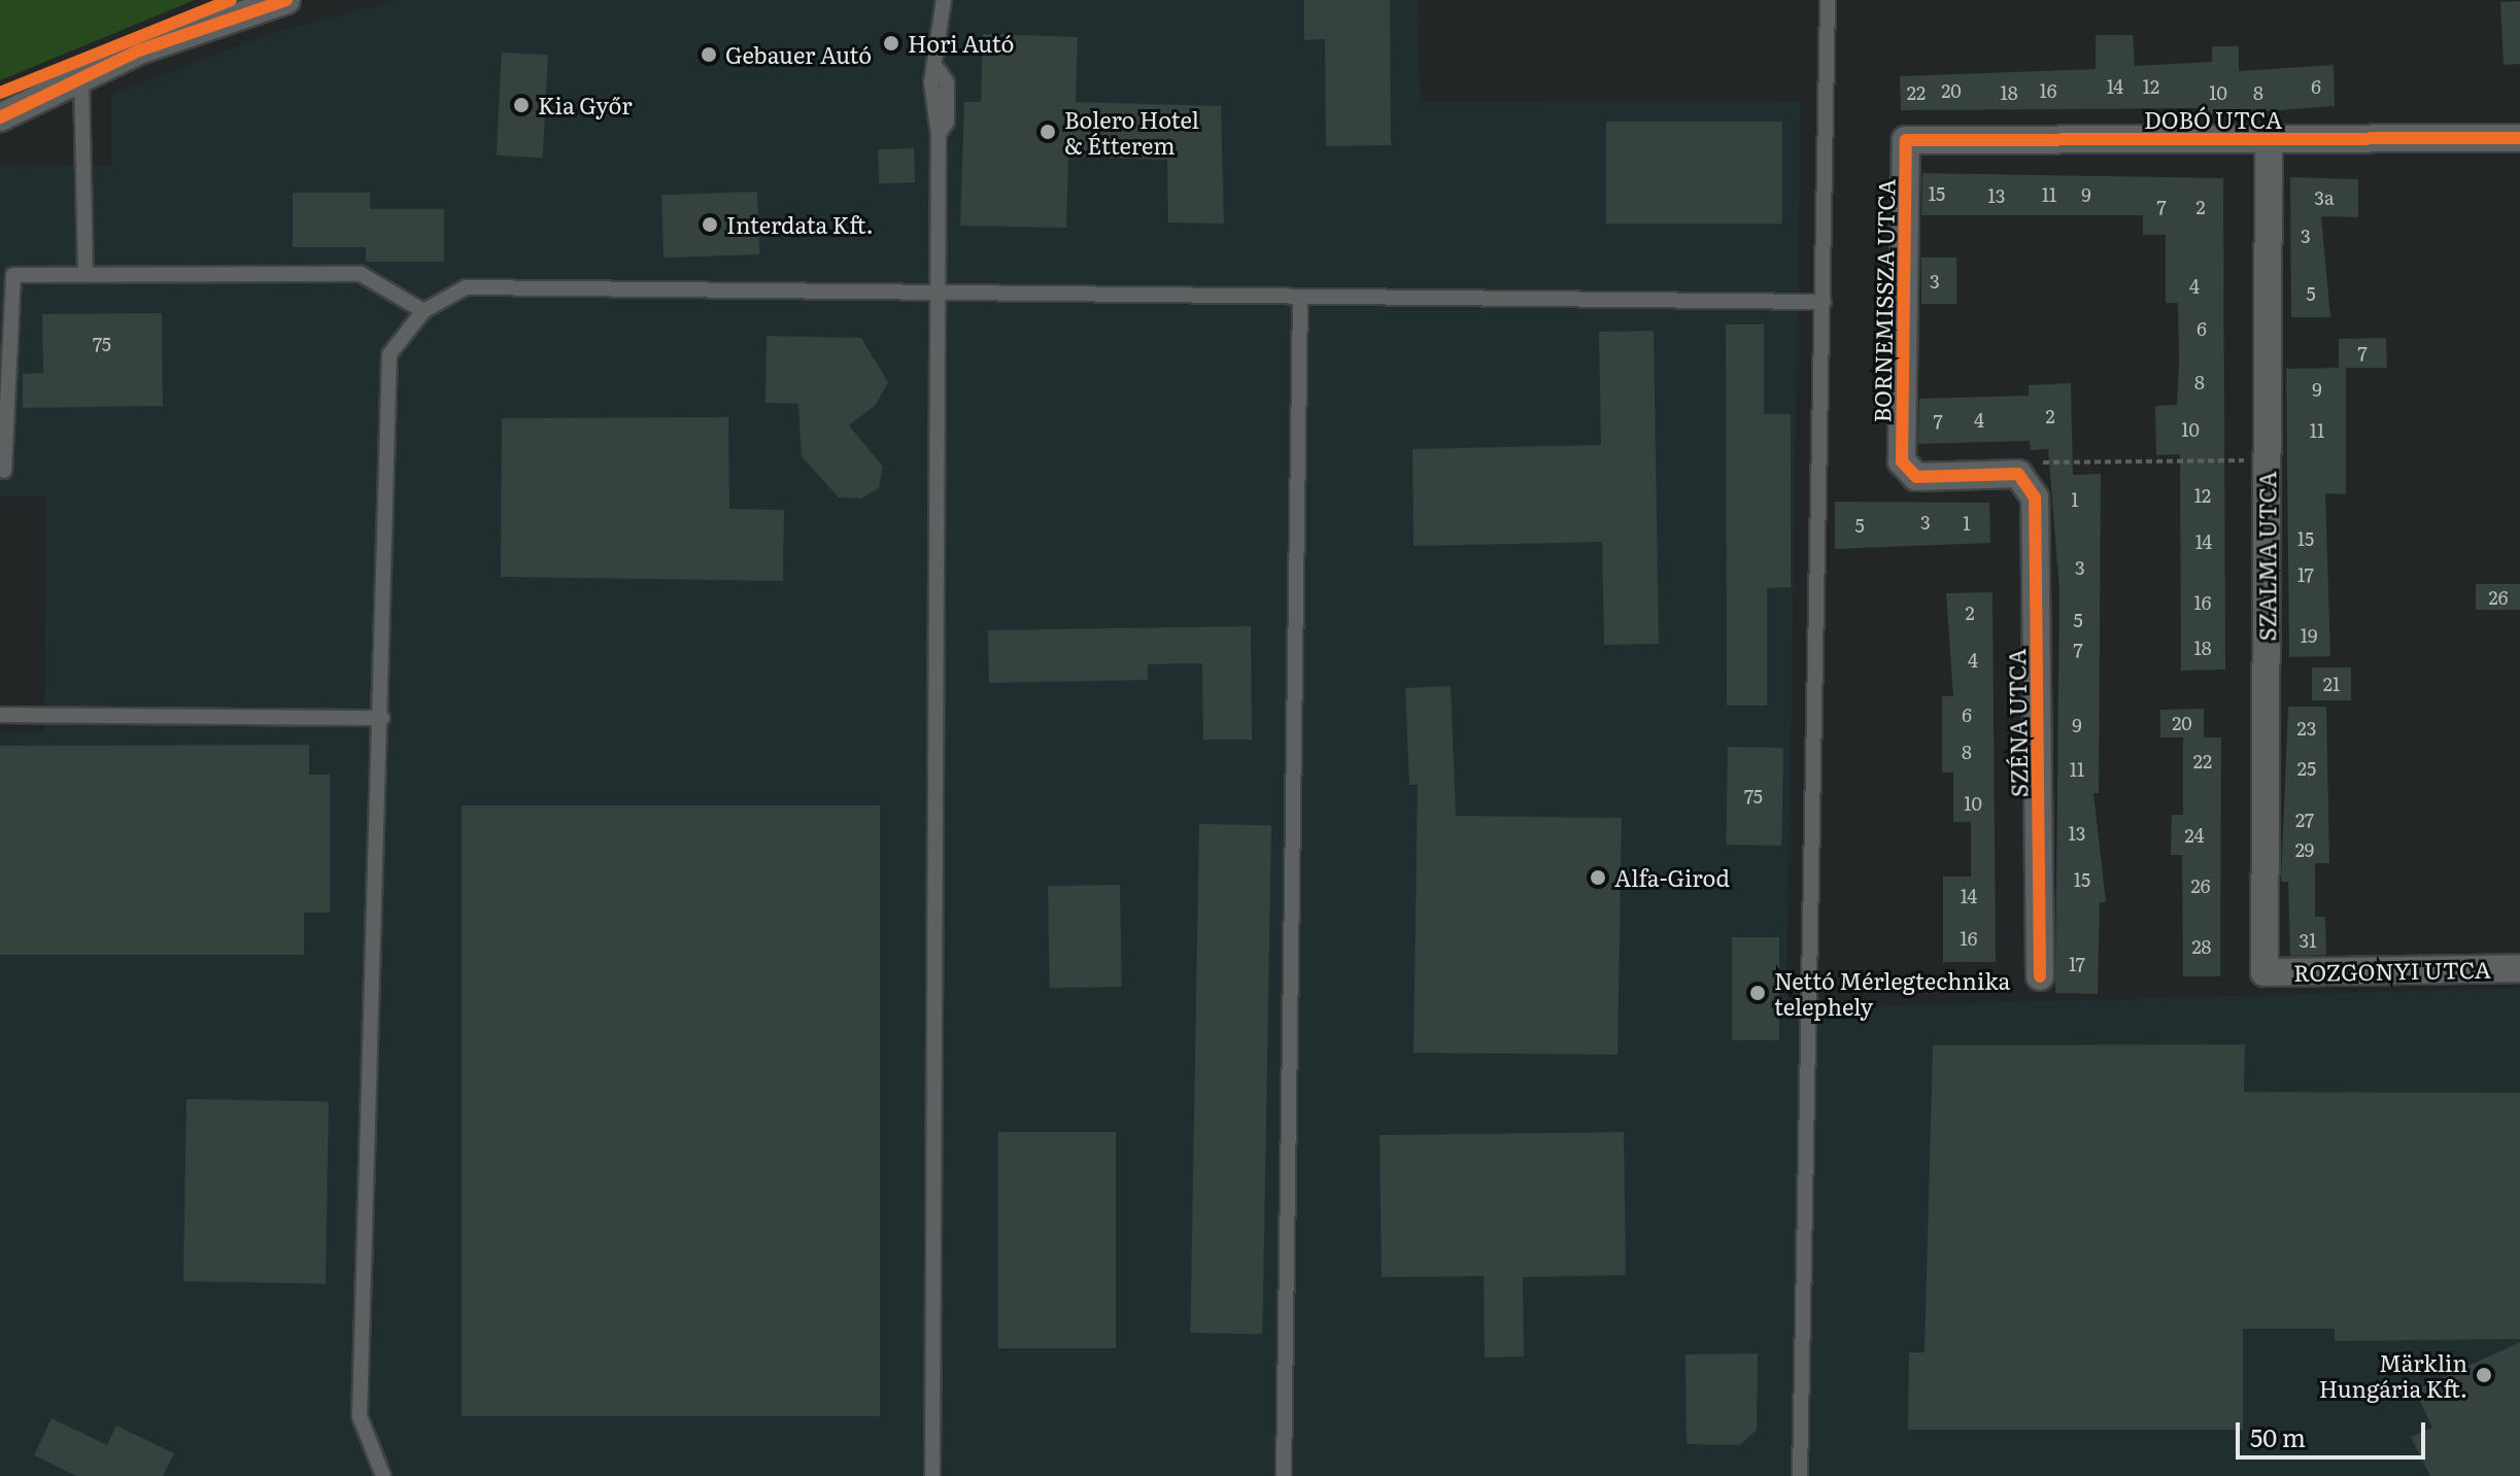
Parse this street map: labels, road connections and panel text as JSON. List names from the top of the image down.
{
  "streets": {
    "street": [
      "DOBÓ UTCA",
      "BORNEMISSZA UTCA",
      "SZALMA UTCA",
      "SZÉNA UTCA",
      "ROZGONYI UTCA"
    ]
  },
  "crossings": [
    ["DOBÓ UTCA", "BORNEMISSZA UTCA"],
    ["DOBÓ UTCA", "SZALMA UTCA"],
    ["BORNEMISSZA UTCA", "SZÉNA UTCA"],
    ["SZALMA UTCA", "ROZGONYI UTCA"]
  ],
  "places": [
    "Hori Autó",
    "Gebauer Autó",
    "Kia Győr",
    "Bolero Hotel & Étterem",
    "Interdata Kft.",
    "Alfa-Girod",
    "Nettó Mérlegtechnika telephely",
    "Märklin Hungária Kft."
  ],
  "house_numbers": [
    "14",
    "12",
    "6",
    "20",
    "16",
    "22",
    "18",
    "10",
    "8",
    "15",
    "11",
    "9",
    "13",
    "3a",
    "7",
    "2",
    "3",
    "3",
    "4",
    "5",
    "6",
    "75",
    "7",
    "8",
    "9",
    "2",
    "4",
    "7",
    "10",
    "11",
    "12",
    "1",
    "3",
    "1",
    "5",
    "15",
    "14",
    "3",
    "17",
    "26",
    "16",
    "2",
    "5",
    "19",
    "18",
    "7",
    "4",
    "21",
    "6",
    "20",
    "9",
    "23",
    "8",
    "22",
    "25",
    "11",
    "75",
    "10",
    "27",
    "13",
    "24",
    "29",
    "15",
    "26",
    "14",
    "16",
    "31",
    "28",
    "17"
  ],
  "scale_bar": "50 m"
}
